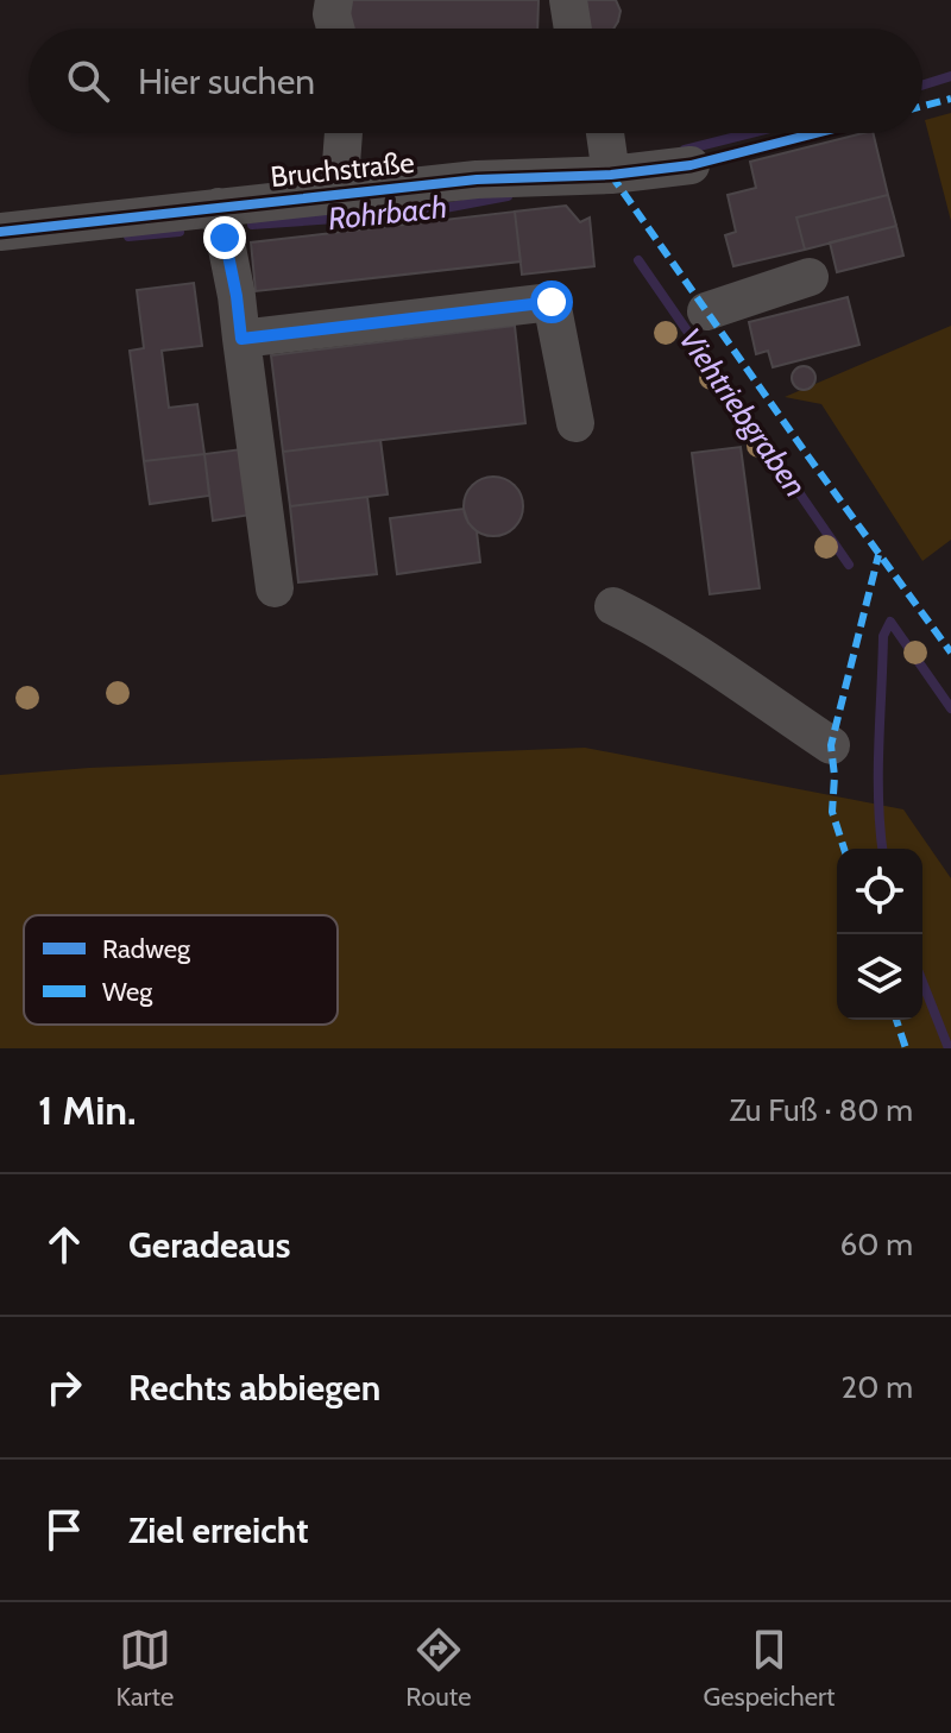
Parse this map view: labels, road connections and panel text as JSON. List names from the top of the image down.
{
  "streets": {
    "street": ["Bruchstraße"]
  },
  "water": ["Rohrbach", "Viehtriebgraben"],
  "legend": ["Radweg", "Weg"],
  "page": {
    "search": "Hier suchen",
    "heading": ["1 Min.", "Zu Fuß · 80 m"],
    "list": [
      ["Geradeaus", "60 m"],
      ["Rechts abbiegen", "20 m"],
      "Ziel erreicht"
    ],
    "nav": ["Karte", "Route", "Gespeichert"]
  }
}
